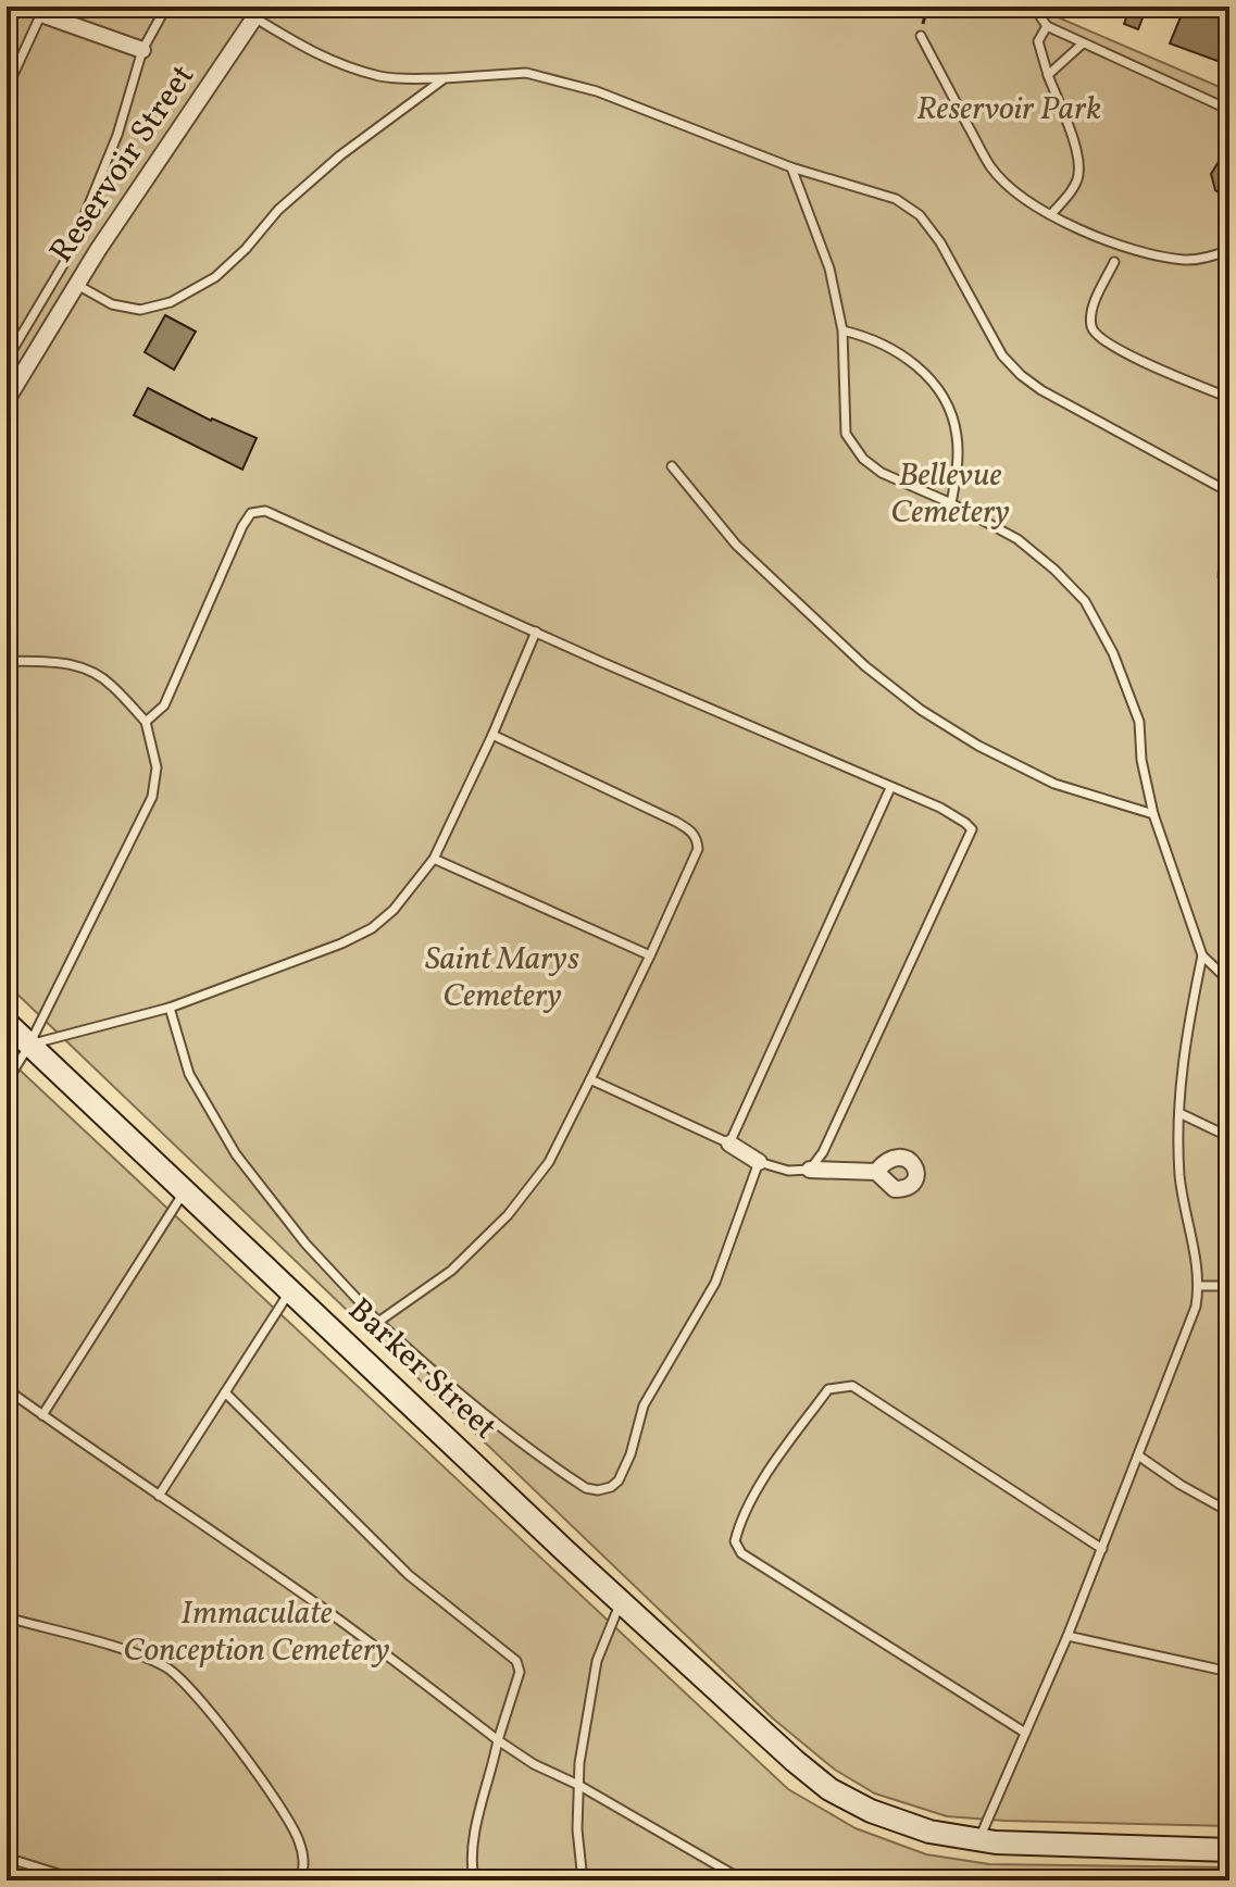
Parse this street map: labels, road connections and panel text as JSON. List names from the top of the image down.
{
  "streets": {
    "main road": ["Barker Street"],
    "street": ["Reservoir Street"]
  },
  "parks": [
    "Reservoir Park",
    "Bellevue Cemetery",
    "Saint Marys Cemetery",
    "Immaculate Conception Cemetery"
  ]
}
